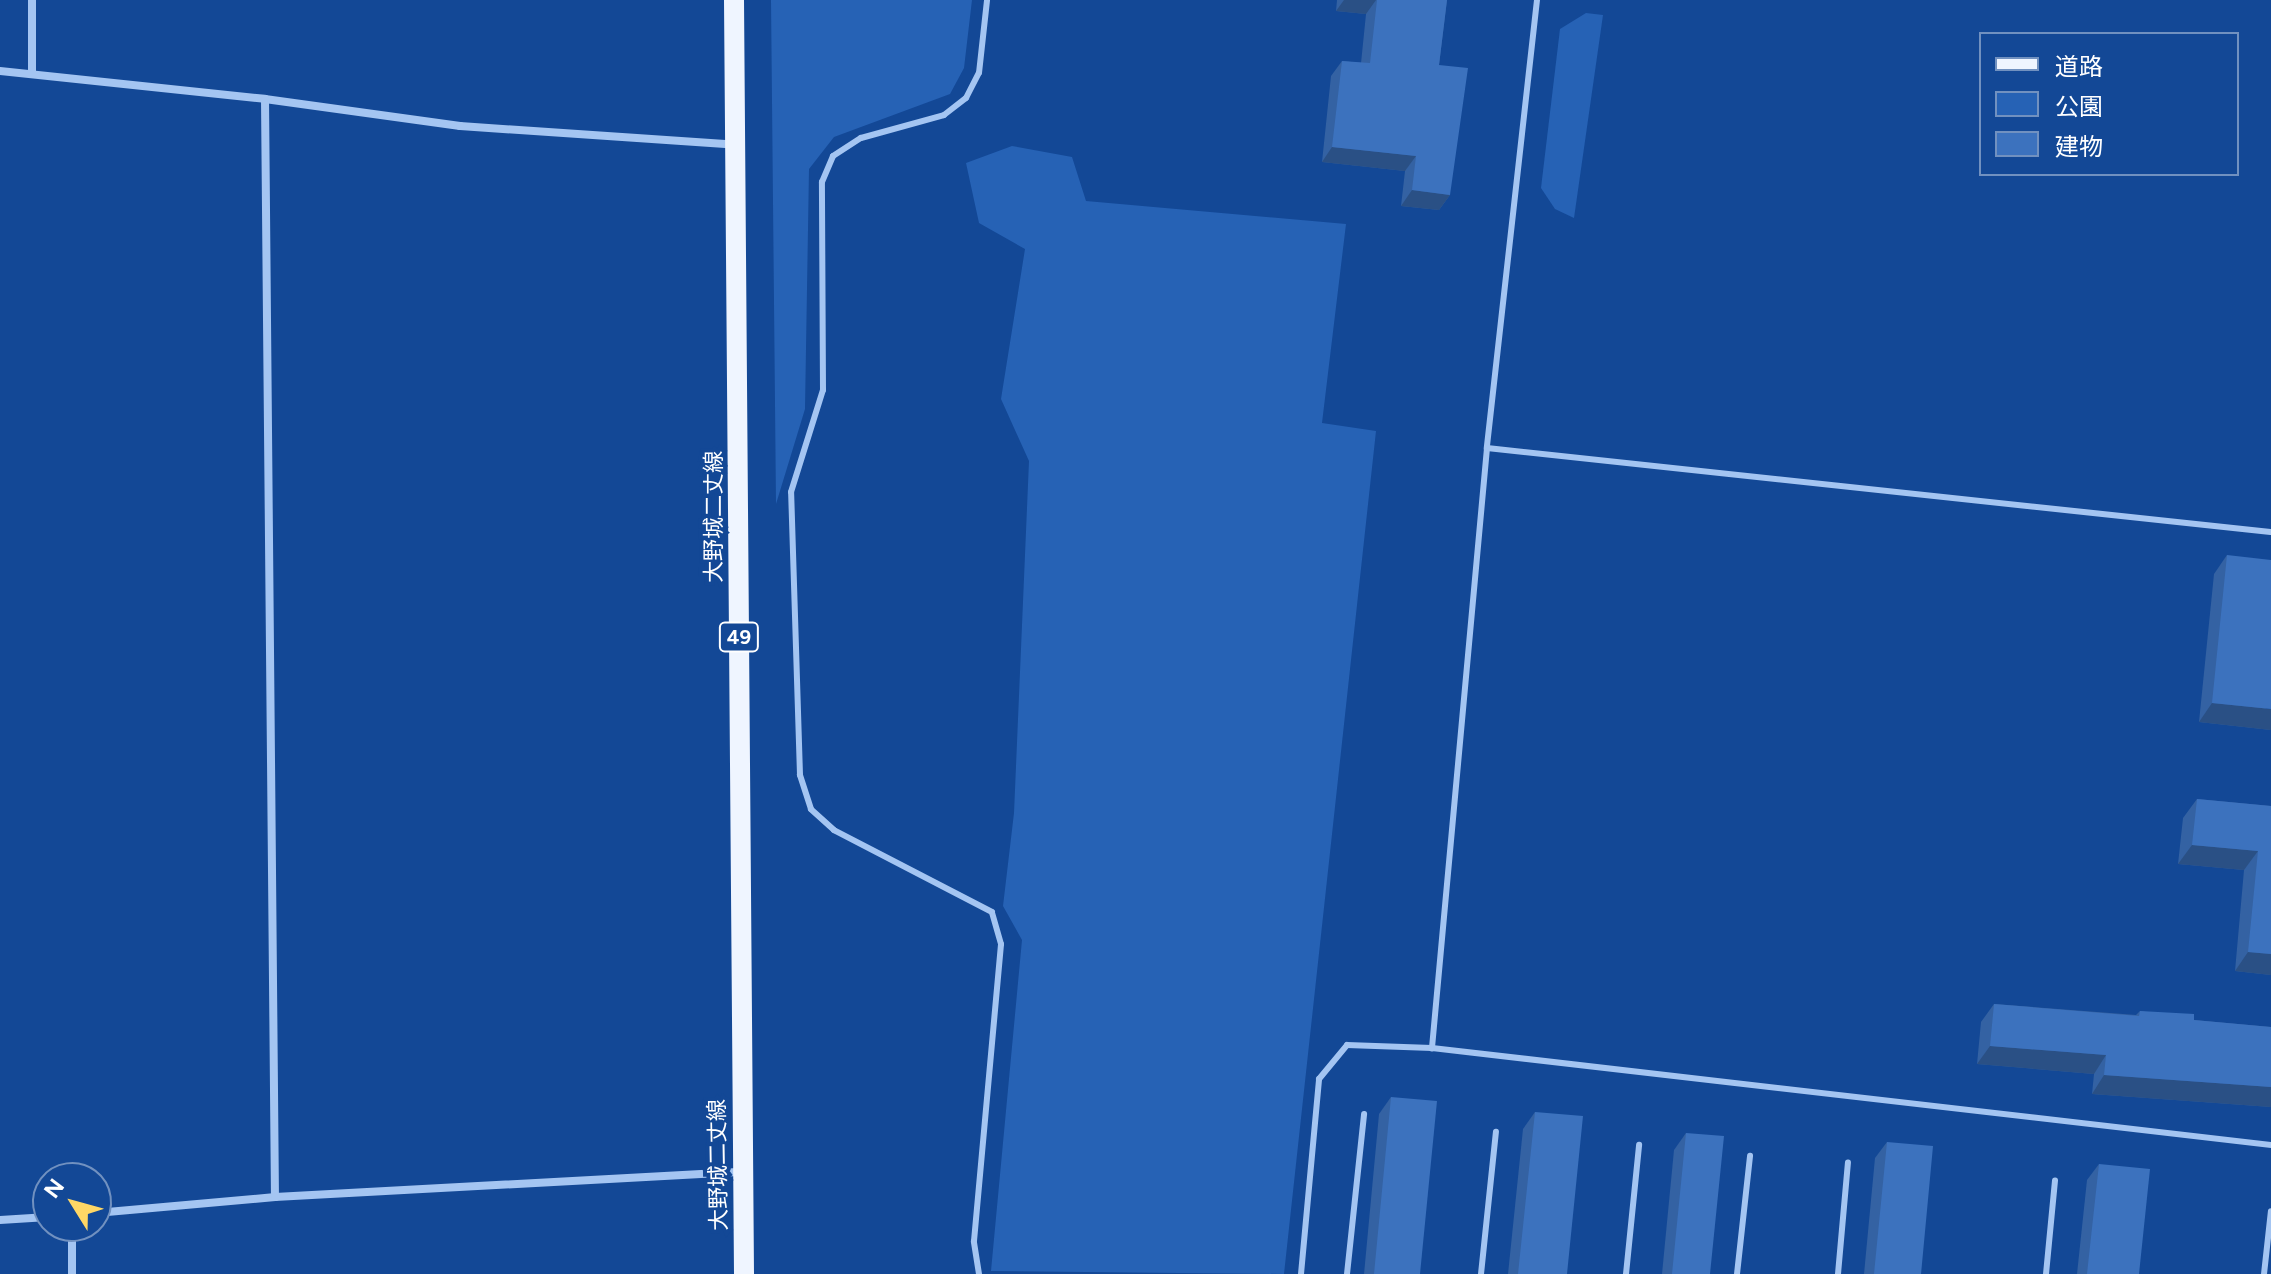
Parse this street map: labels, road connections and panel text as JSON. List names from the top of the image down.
{
  "streets": {
    "main road": ["大野城二丈線", "49"]
  },
  "legend": ["道路", "公園", "建物"],
  "north": "top left"
}
